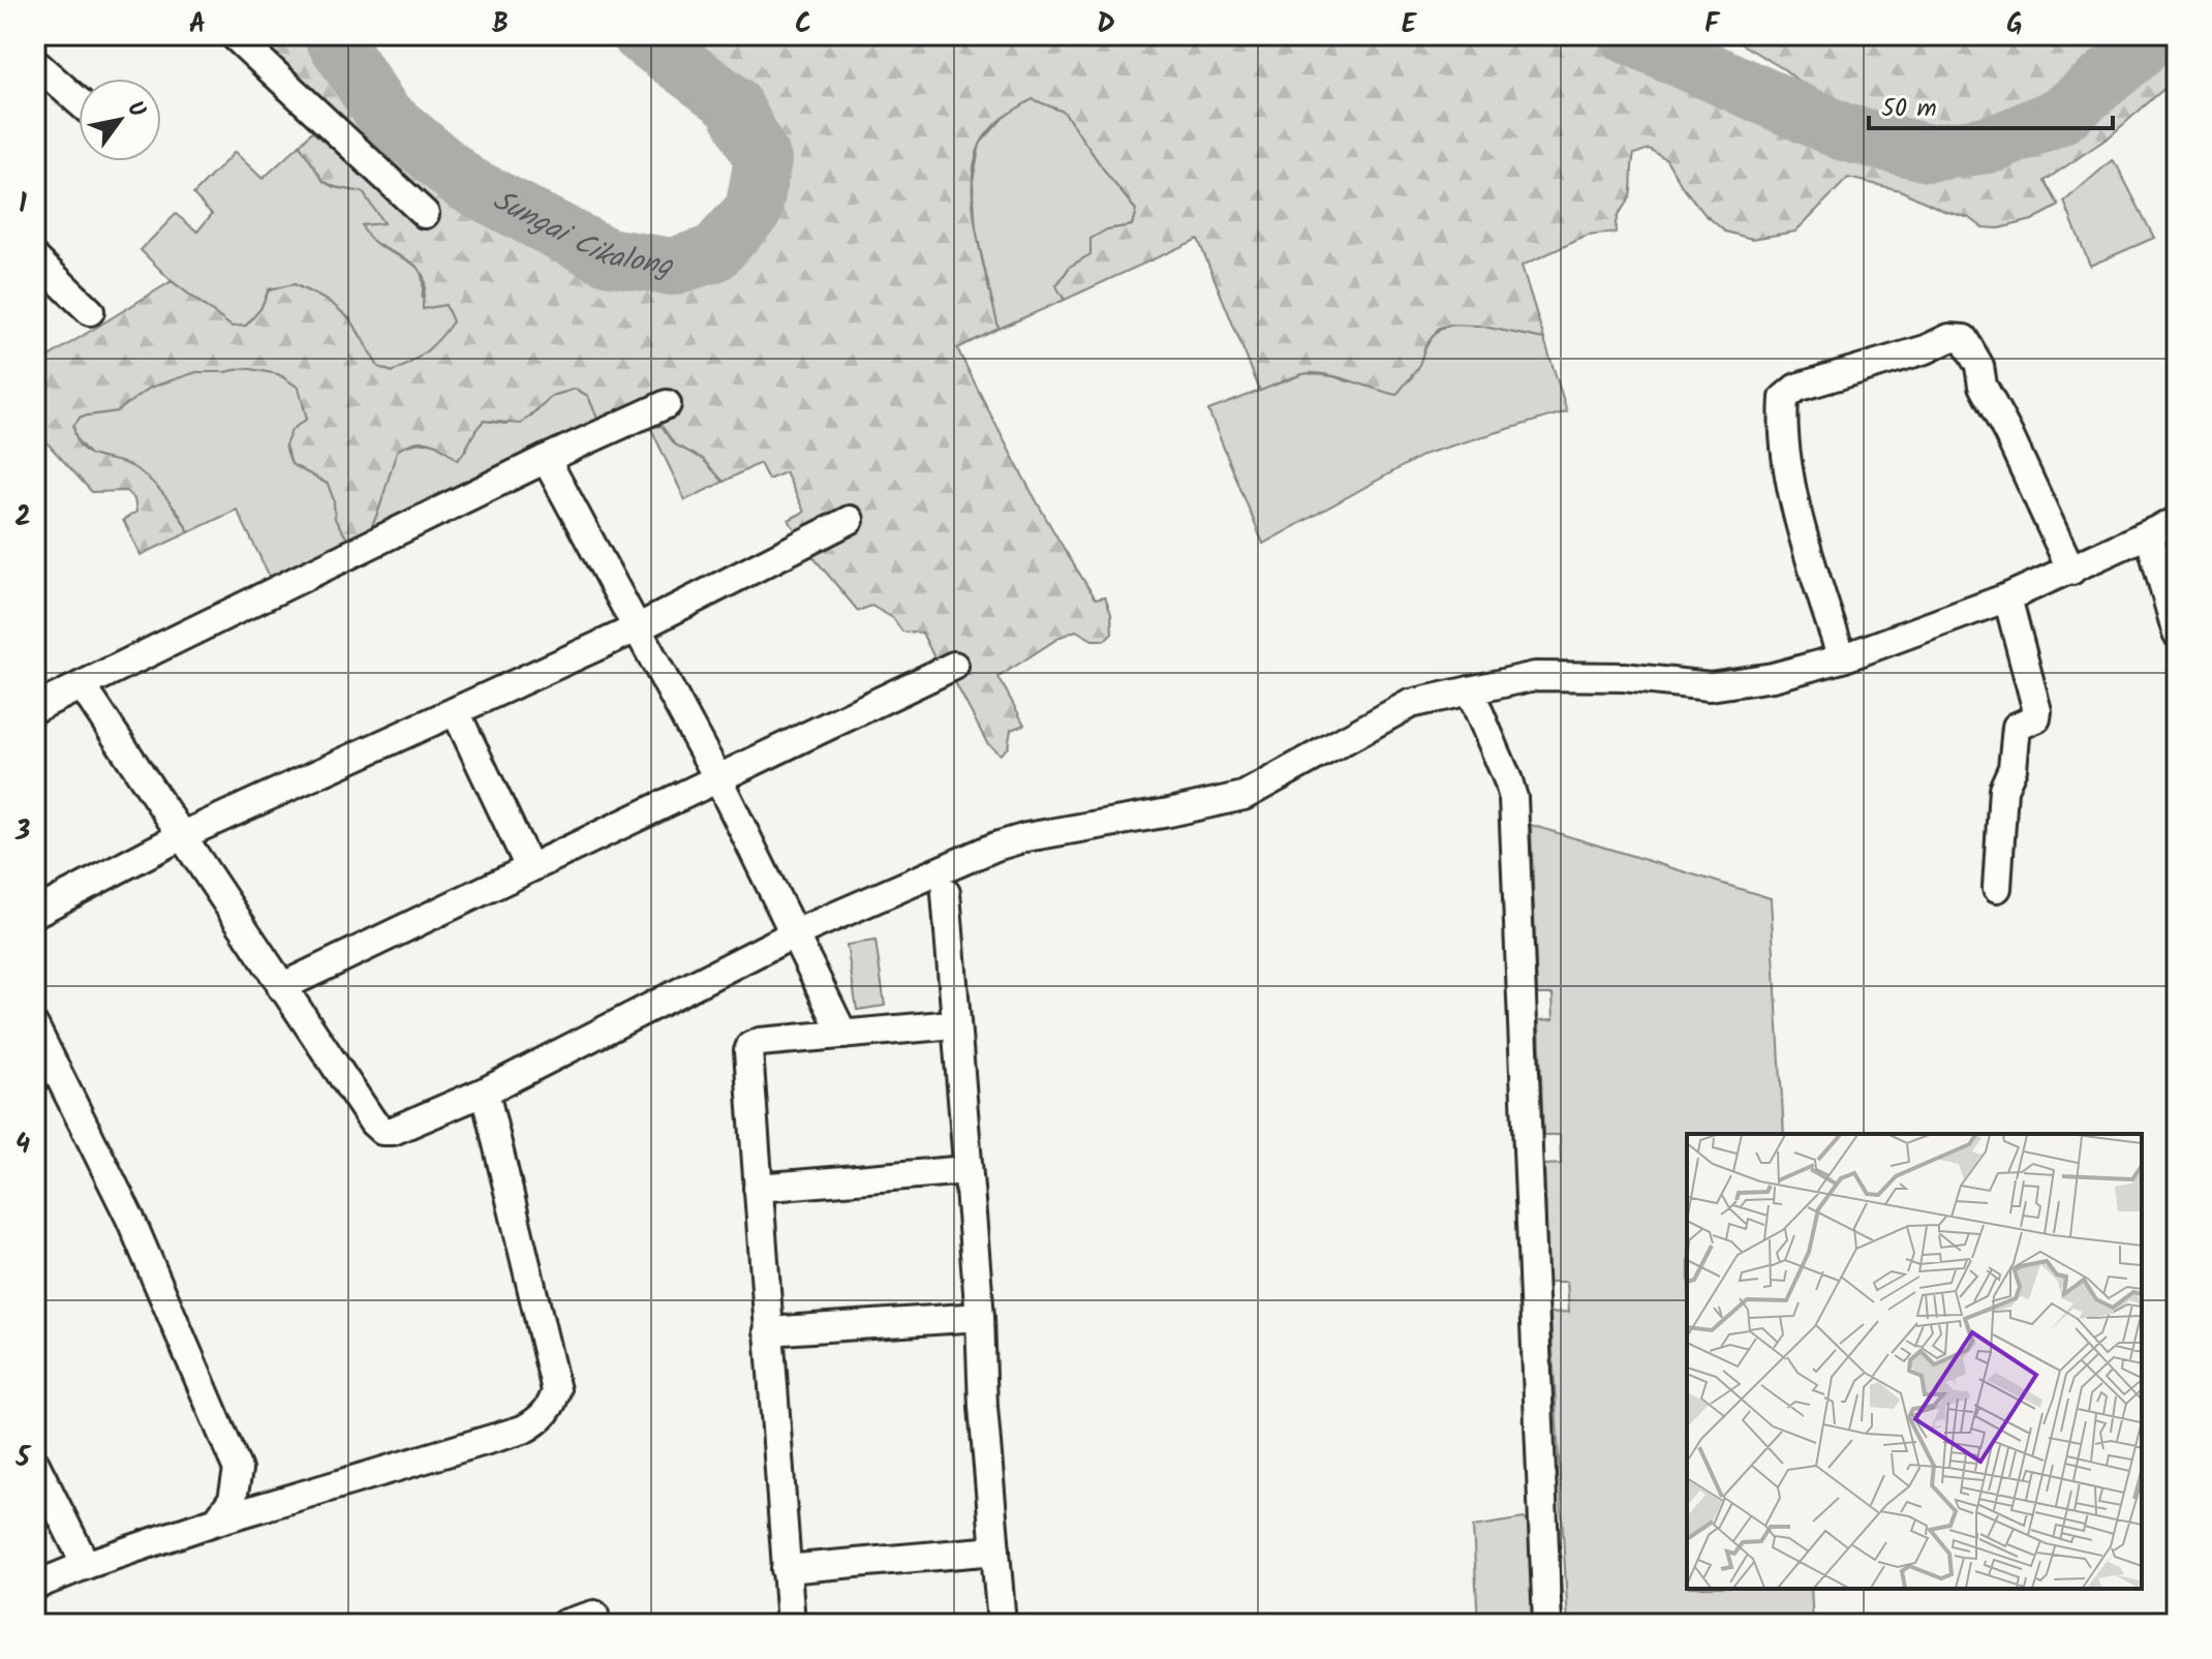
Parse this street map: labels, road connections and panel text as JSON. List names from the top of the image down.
{
  "water": ["Sungai Cikalong"],
  "scale_bar": "50 m",
  "north": "top right",
  "grid": {
    "columns": [
      "A",
      "B",
      "C",
      "D",
      "E",
      "F",
      "G"
    ],
    "rows": [
      "1",
      "2",
      "3",
      "4",
      "5"
    ]
  }
}
